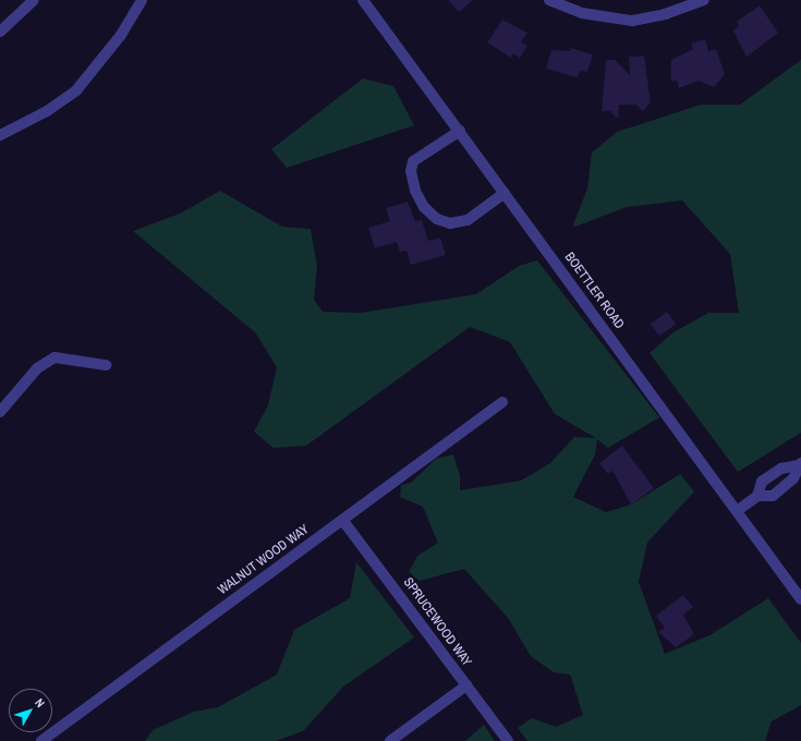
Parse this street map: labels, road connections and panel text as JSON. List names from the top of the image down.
{
  "streets": {
    "street": ["BOETTLER ROAD", "WALNUT WOOD WAY", "SPRUCEWOOD WAY"]
  },
  "crossings": [
    ["WALNUT WOOD WAY", "SPRUCEWOOD WAY"]
  ],
  "north": "top right"
}
